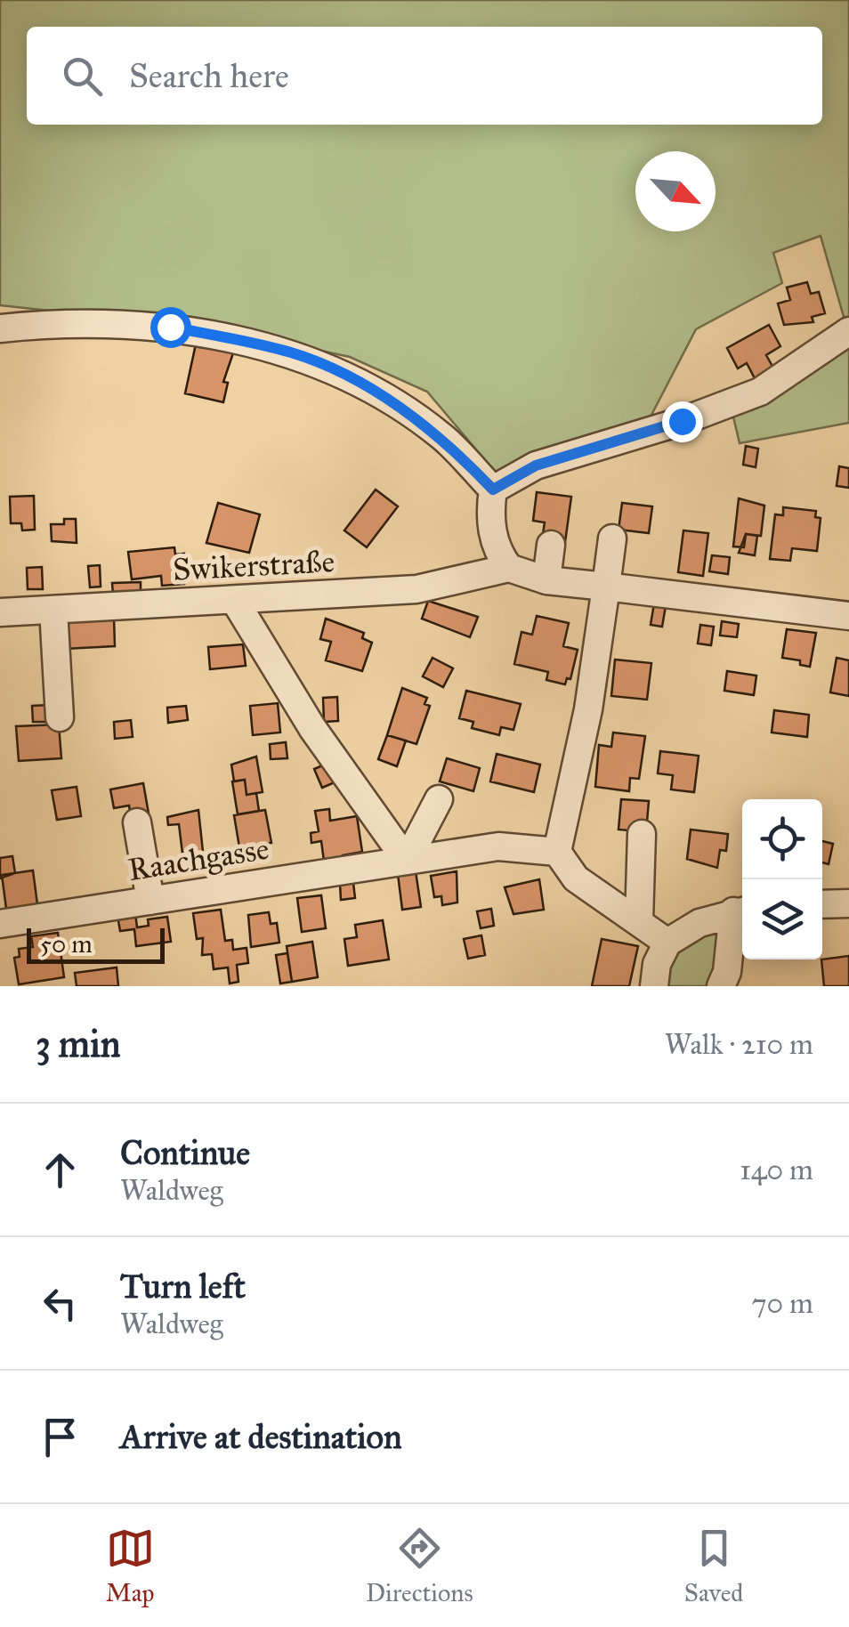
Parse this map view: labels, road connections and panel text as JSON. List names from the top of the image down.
{
  "streets": {
    "street": ["Swikerstraße", "Raachgasse"]
  },
  "scale_bar": "50 m",
  "north": "bottom right",
  "page": {
    "search": "Search here",
    "scale": "50 m",
    "heading": ["3 min", "Walk · 210 m"],
    "list": [
      ["Continue", "Waldweg", "140 m"],
      ["Turn left", "Waldweg", "70 m"],
      "Arrive at destination"
    ],
    "nav": ["Map", "Directions", "Saved"]
  }
}
